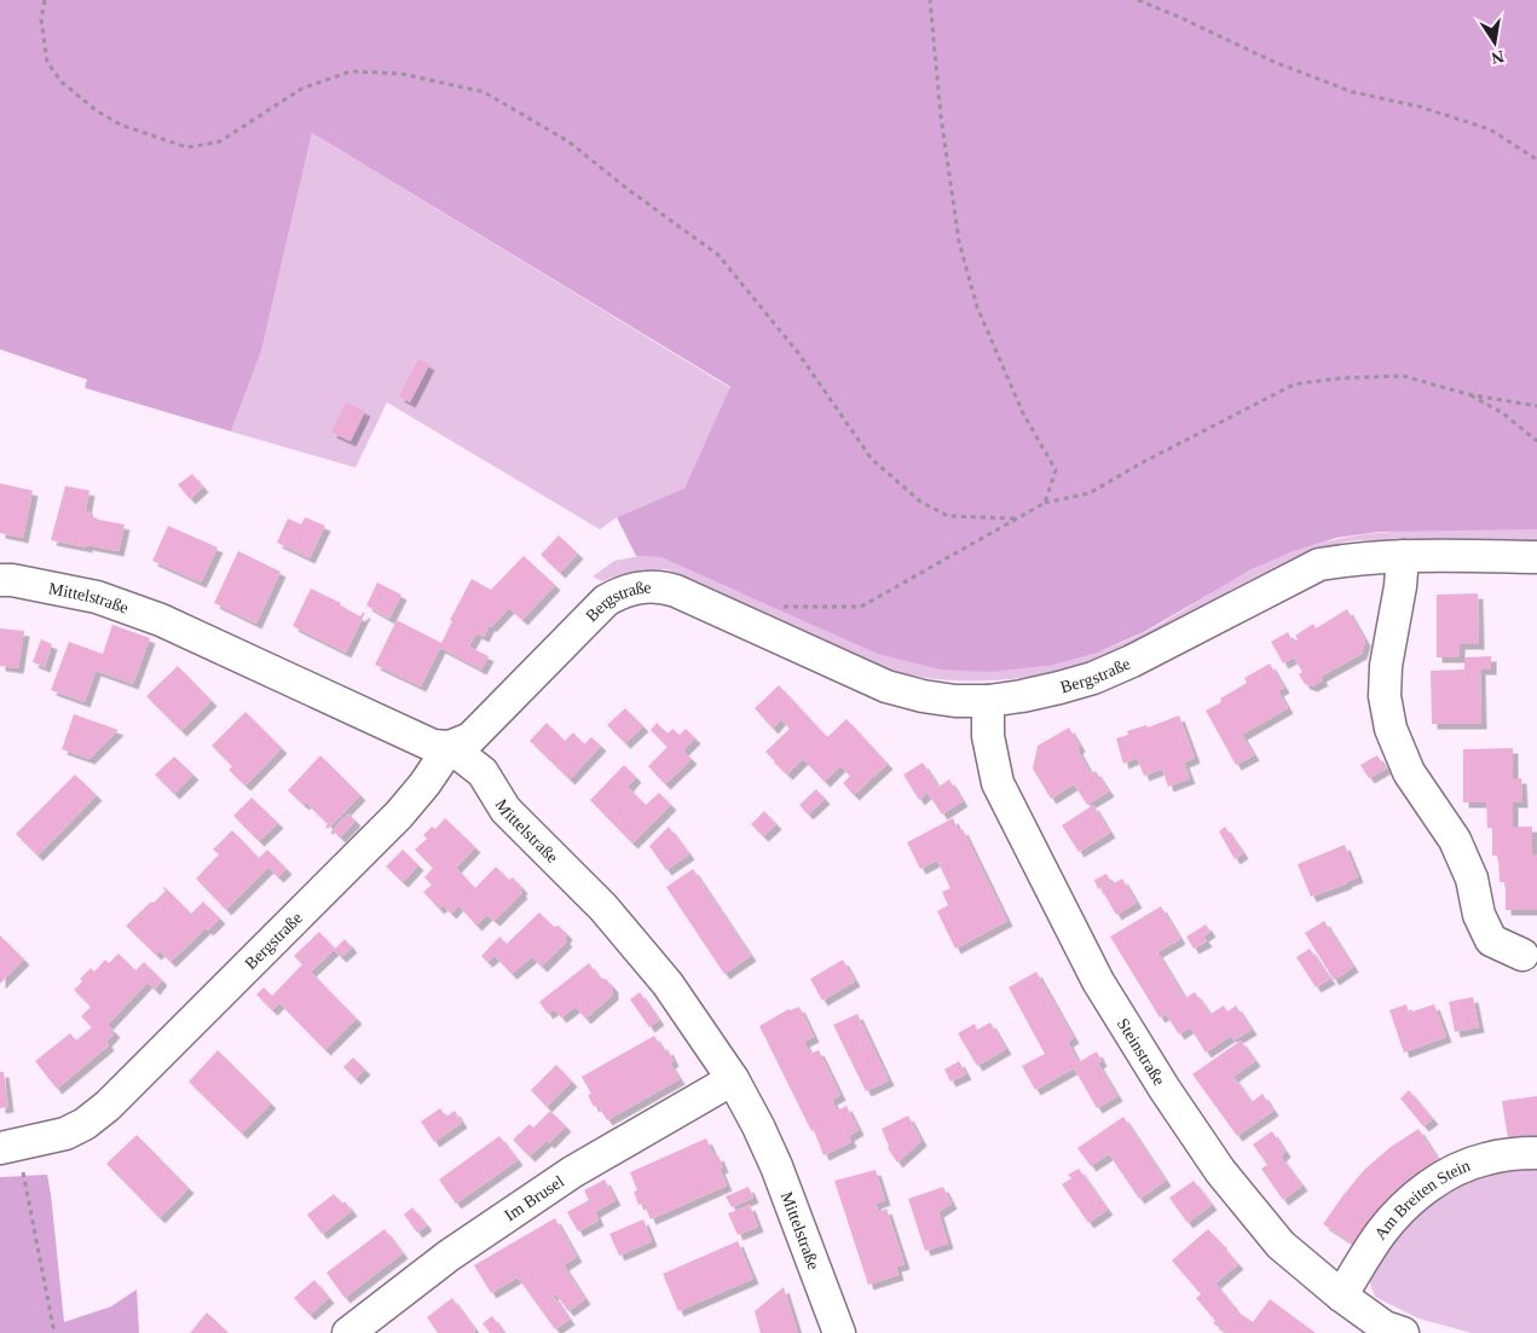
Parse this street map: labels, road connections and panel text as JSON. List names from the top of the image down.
{
  "streets": {
    "street": [
      "Mittelstraße",
      "Bergstraße",
      "Steinstraße",
      "Im Brusel",
      "Am Breiten Stein"
    ]
  },
  "crossings": [
    ["Mittelstraße", "Bergstraße"],
    ["Mittelstraße", "Im Brusel"],
    ["Bergstraße", "Steinstraße"],
    ["Steinstraße", "Am Breiten Stein"]
  ],
  "north": "bottom"
}
